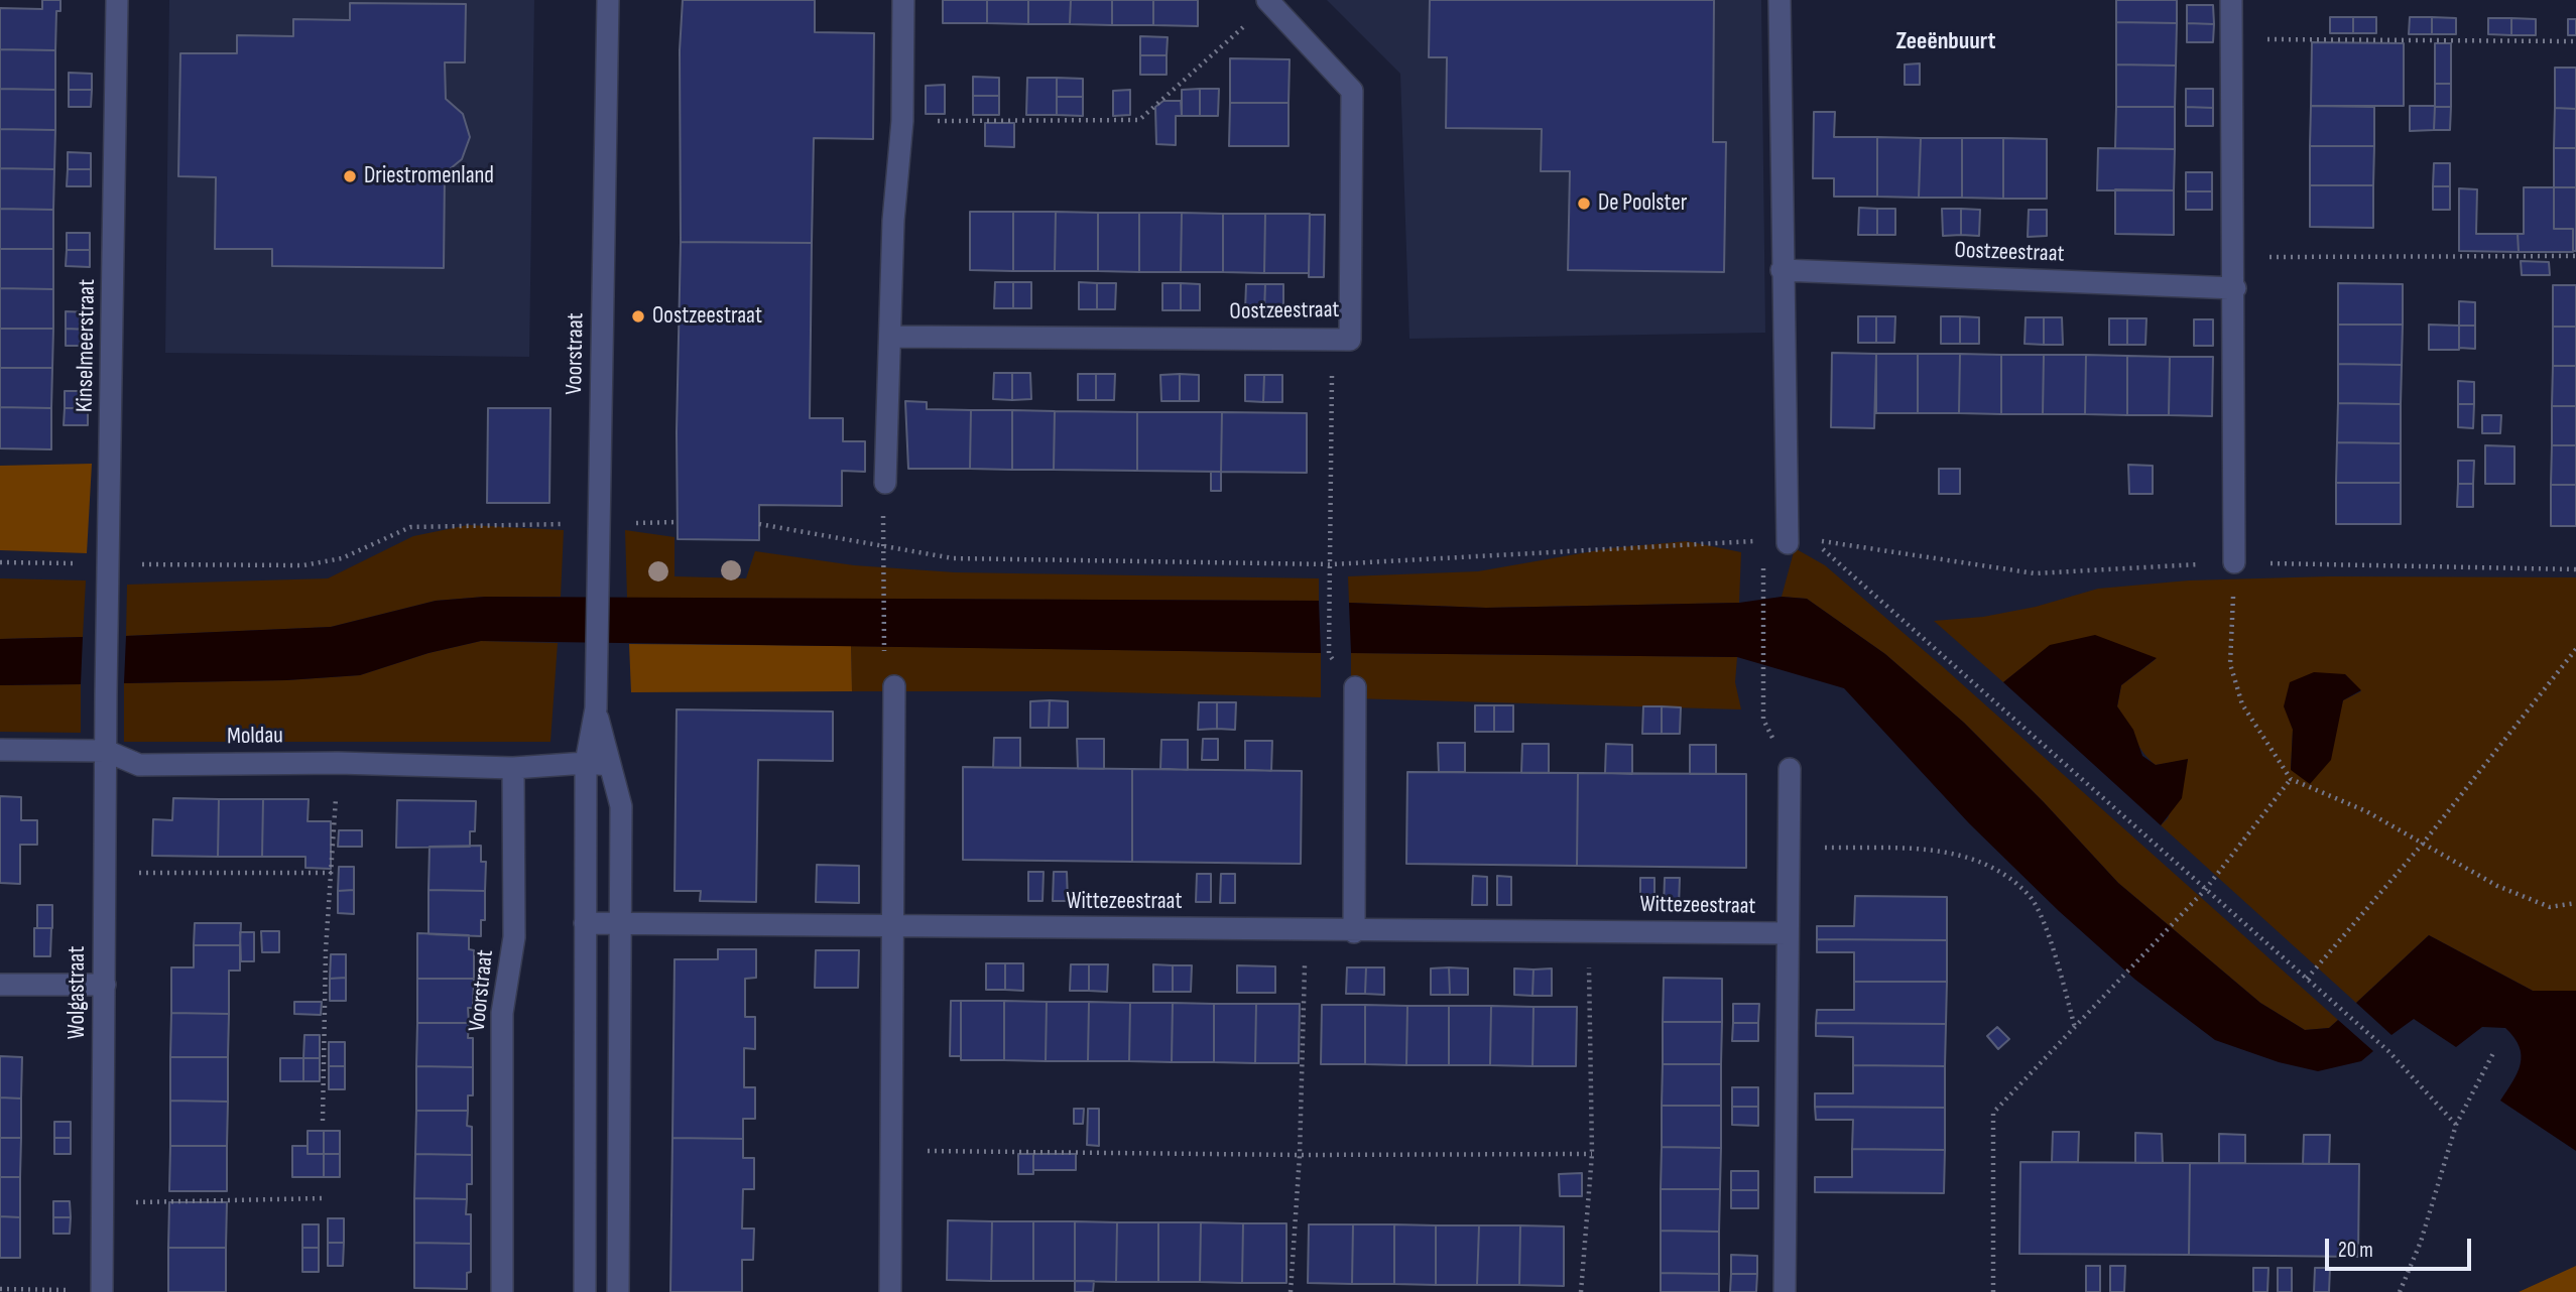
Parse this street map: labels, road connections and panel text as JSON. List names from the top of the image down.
{
  "streets": {
    "street": [
      "Oostzeestraat",
      "Kinselmeerstraat",
      "Voorstraat",
      "Moldau",
      "Wittezeestraat",
      "Wolgastraat"
    ]
  },
  "crossings": [
    ["Kinselmeerstraat", "Wolgastraat"],
    ["Voorstraat", "Moldau"],
    ["Voorstraat", "Wittezeestraat"],
    ["Moldau", "Wolgastraat"]
  ],
  "districts": ["Zeeënbuurt"],
  "places": ["Driestromenland", "De Poolster", "Oostzeestraat"],
  "scale_bar": "20 m"
}
